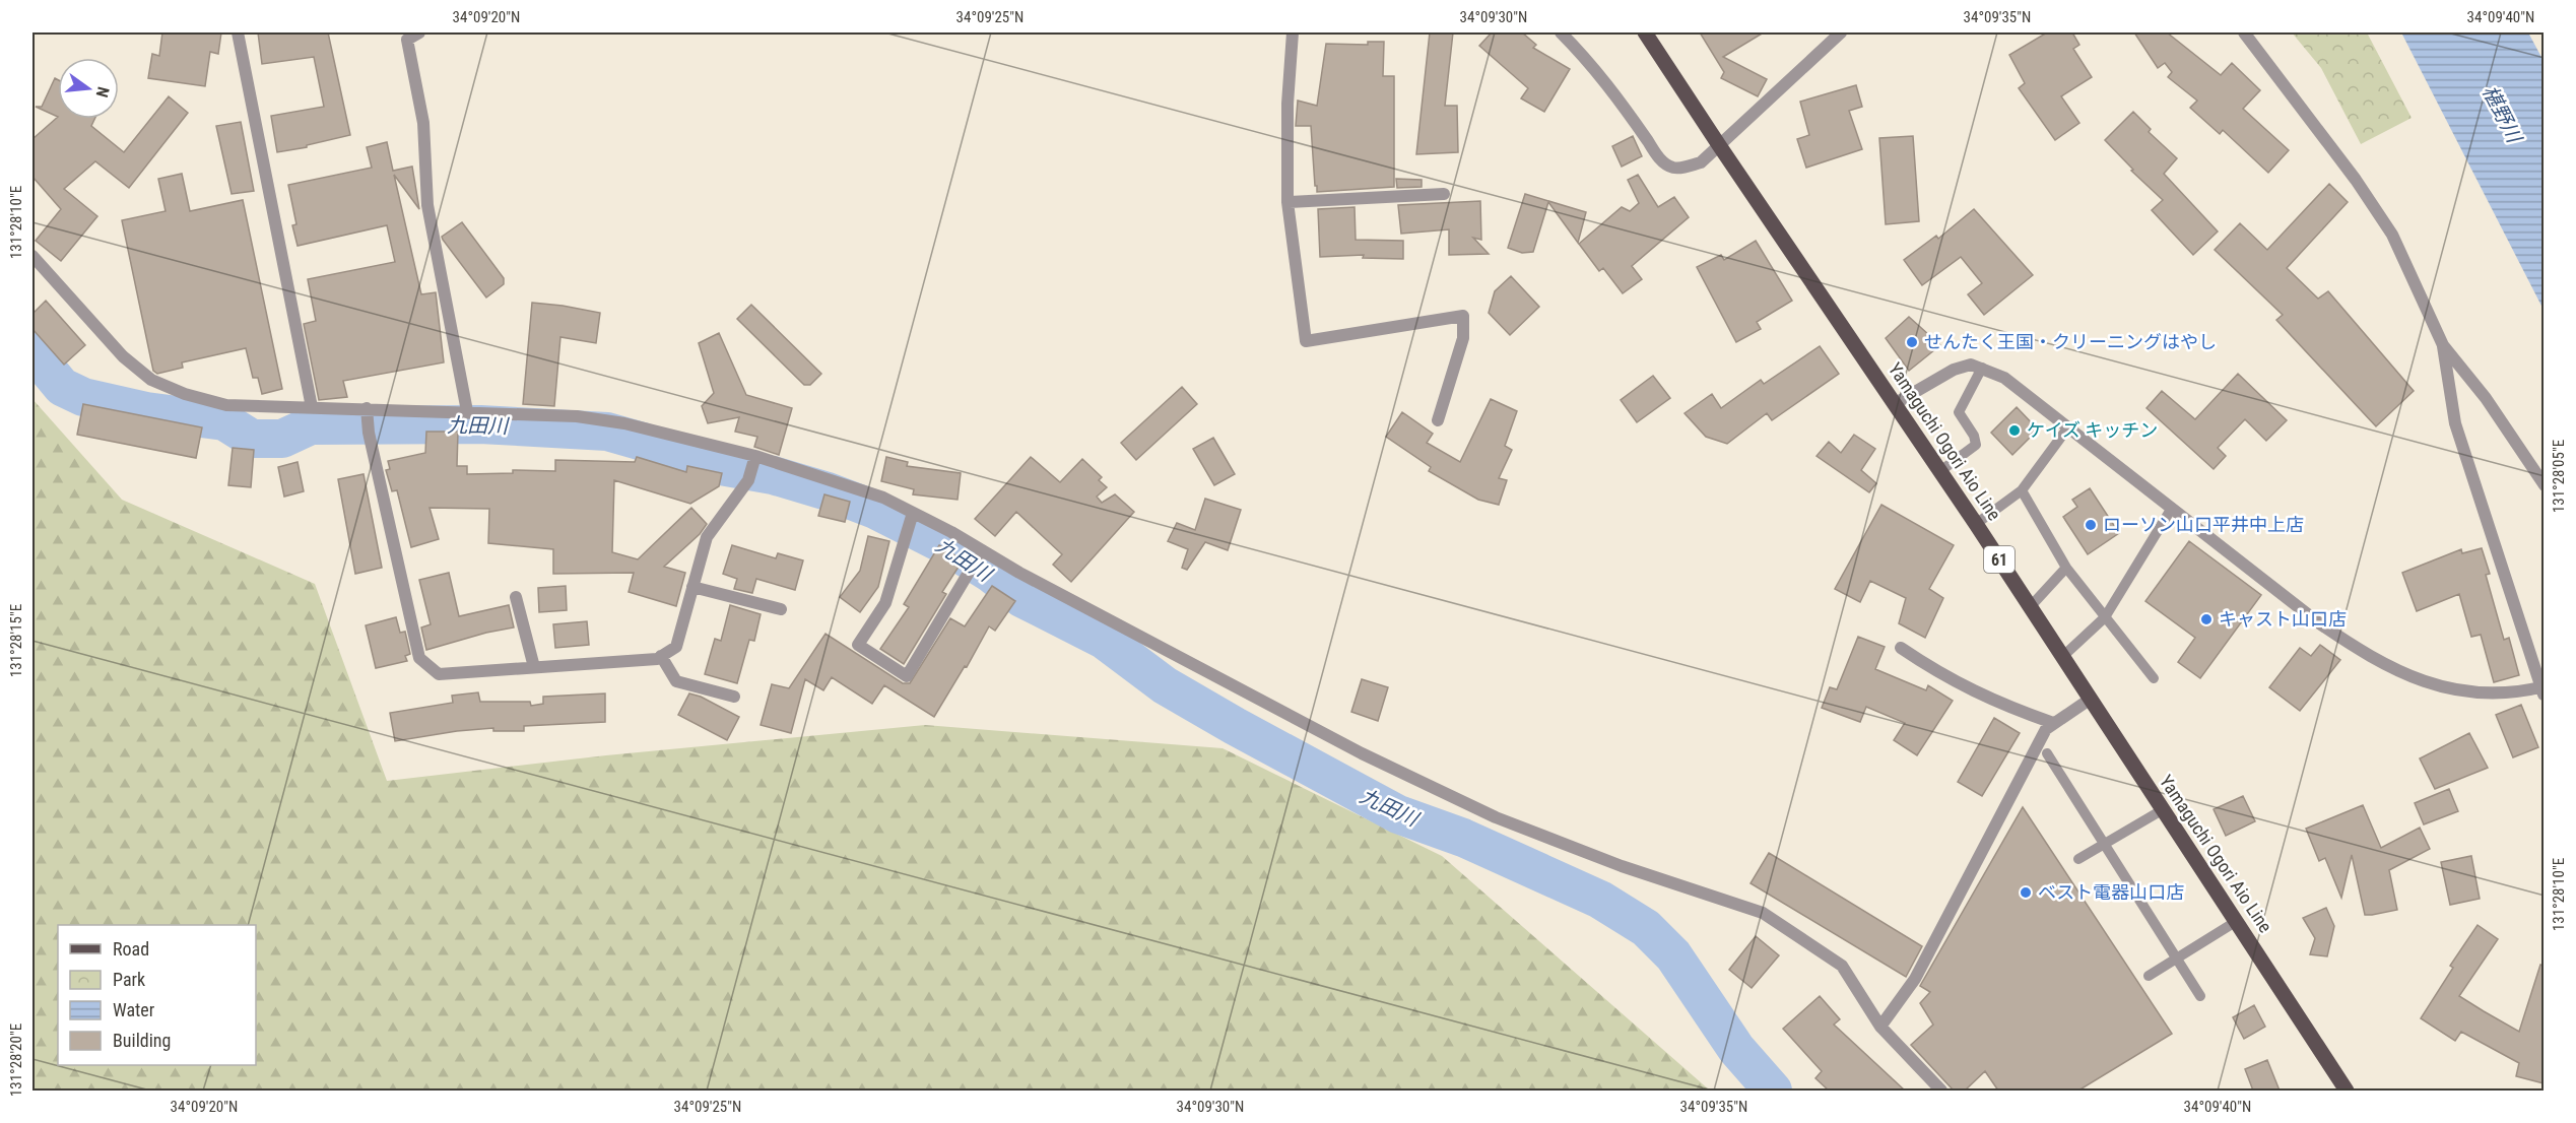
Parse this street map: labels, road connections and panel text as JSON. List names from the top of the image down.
{
  "streets": {
    "main road": ["Yamaguchi Ogori Aio Line", "61"]
  },
  "water": ["椹野川", "九田川"],
  "places": [
    "せんたく王国・クリーニングはやし",
    "ケイズ キッチン",
    "ローソン山口平井中上店",
    "キャスト山口店",
    "ベスト電器山口店"
  ],
  "legend": [
    "Road",
    "Park",
    "Water",
    "Building"
  ],
  "north": "right",
  "coordinates": [
    "34°09'20\"N",
    "34°09'25\"N",
    "34°09'30\"N",
    "34°09'35\"N",
    "34°09'40\"N",
    "131°28'10\"E",
    "131°28'05\"E",
    "131°28'15\"E",
    "131°28'20\"E"
  ]
}
